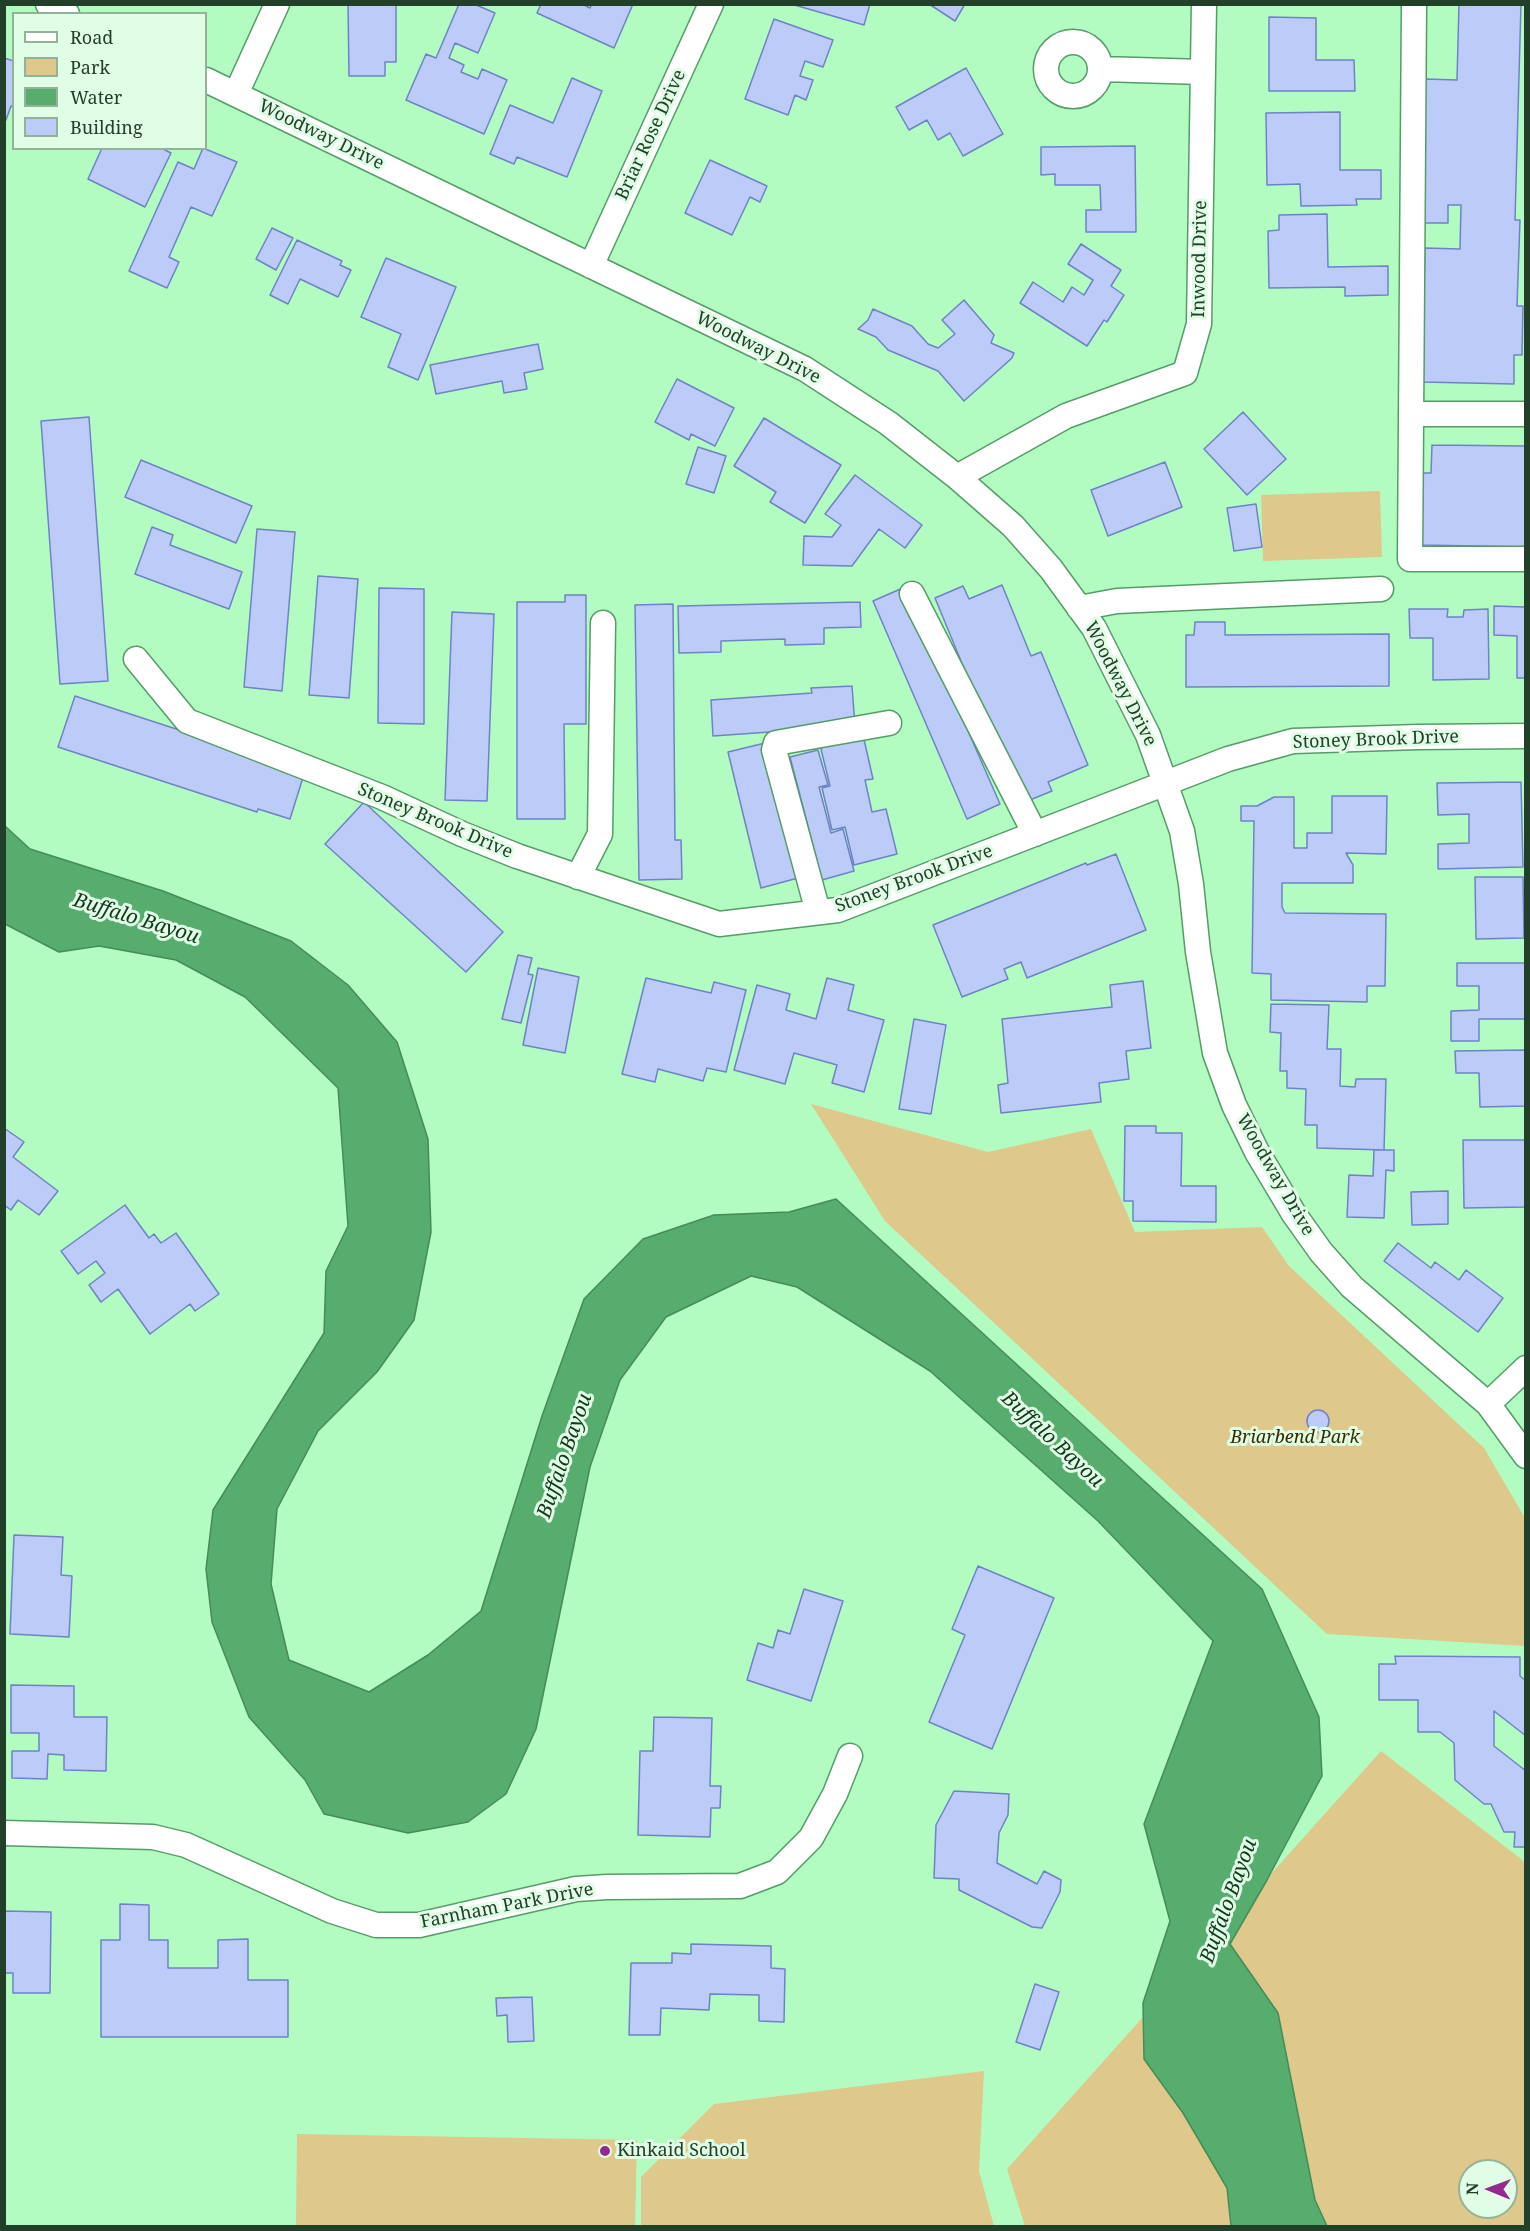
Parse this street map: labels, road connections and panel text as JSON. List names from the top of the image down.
{
  "streets": {
    "street": [
      "Woodway Drive",
      "Briar Rose Drive",
      "Inwood Drive",
      "Stoney Brook Drive",
      "Farnham Park Drive"
    ]
  },
  "crossings": [
    ["Woodway Drive", "Briar Rose Drive"],
    ["Woodway Drive", "Inwood Drive"],
    ["Woodway Drive", "Stoney Brook Drive"]
  ],
  "water": ["Buffalo Bayou"],
  "parks": ["Briarbend Park"],
  "places": ["Kinkaid School"],
  "legend": [
    "Road",
    "Park",
    "Water",
    "Building"
  ],
  "north": "left"
}
